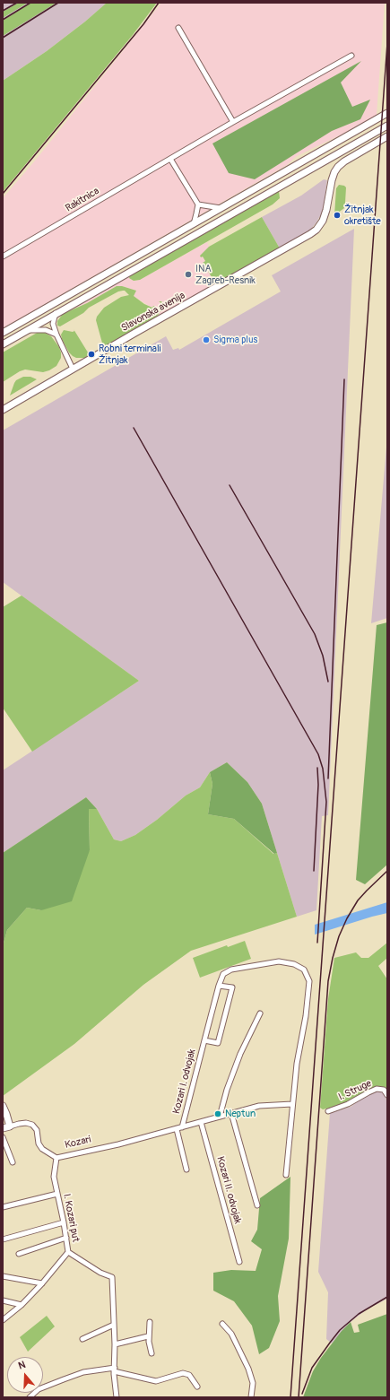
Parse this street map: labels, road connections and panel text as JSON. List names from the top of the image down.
{
  "streets": {
    "main road": ["Slavonska avenija", "Kozari"],
    "street": [
      "Rakitnica",
      "Kozari I. odvojak",
      "I. Struge",
      "Kozari II. odvojak",
      "I. Kozari put"
    ]
  },
  "crossings": [
    ["Kozari I. odvojak", "Kozari"],
    ["Kozari", "Kozari II. odvojak"],
    ["Kozari", "I. Kozari put"]
  ],
  "places": [
    "Žitnjak okretište",
    "INA Zagreb-Resnik",
    "Sigma plus",
    "Robni terminali Žitnjak",
    "Neptun"
  ],
  "north": "top"
}
